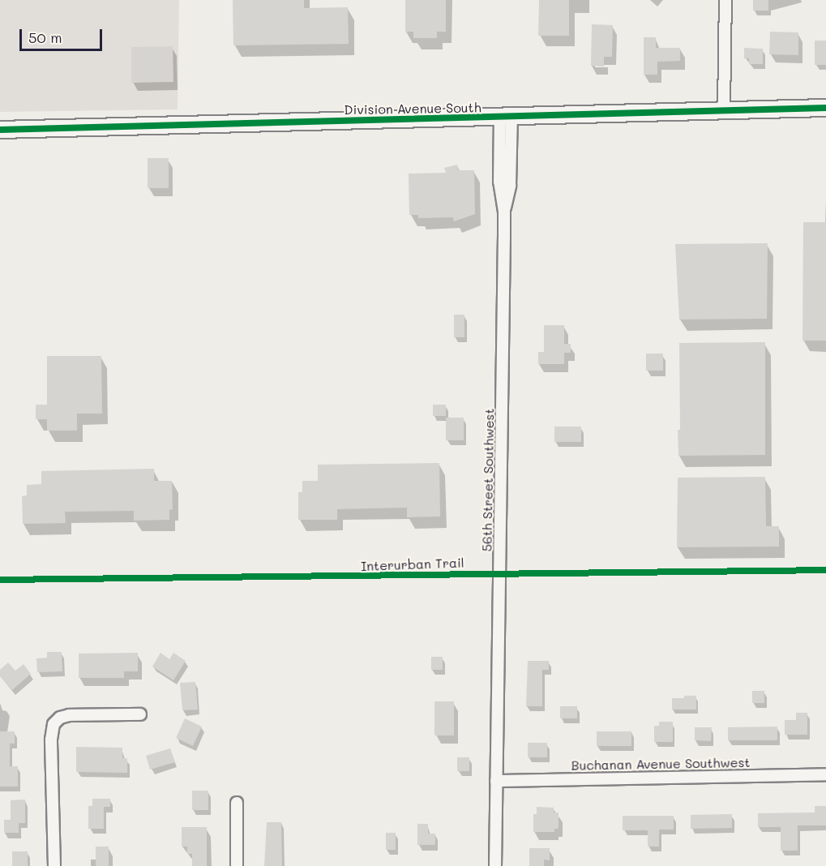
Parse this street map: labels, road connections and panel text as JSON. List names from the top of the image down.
{
  "streets": {
    "main road": ["Division Avenue South"],
    "street": ["56th Street Southwest", "Buchanan Avenue Southwest"],
    "cycle path": ["Interurban Trail"]
  },
  "crossings": [
    ["Division Avenue South", "56th Street Southwest"],
    ["56th Street Southwest", "Buchanan Avenue Southwest"]
  ],
  "scale_bar": "50 m"
}
